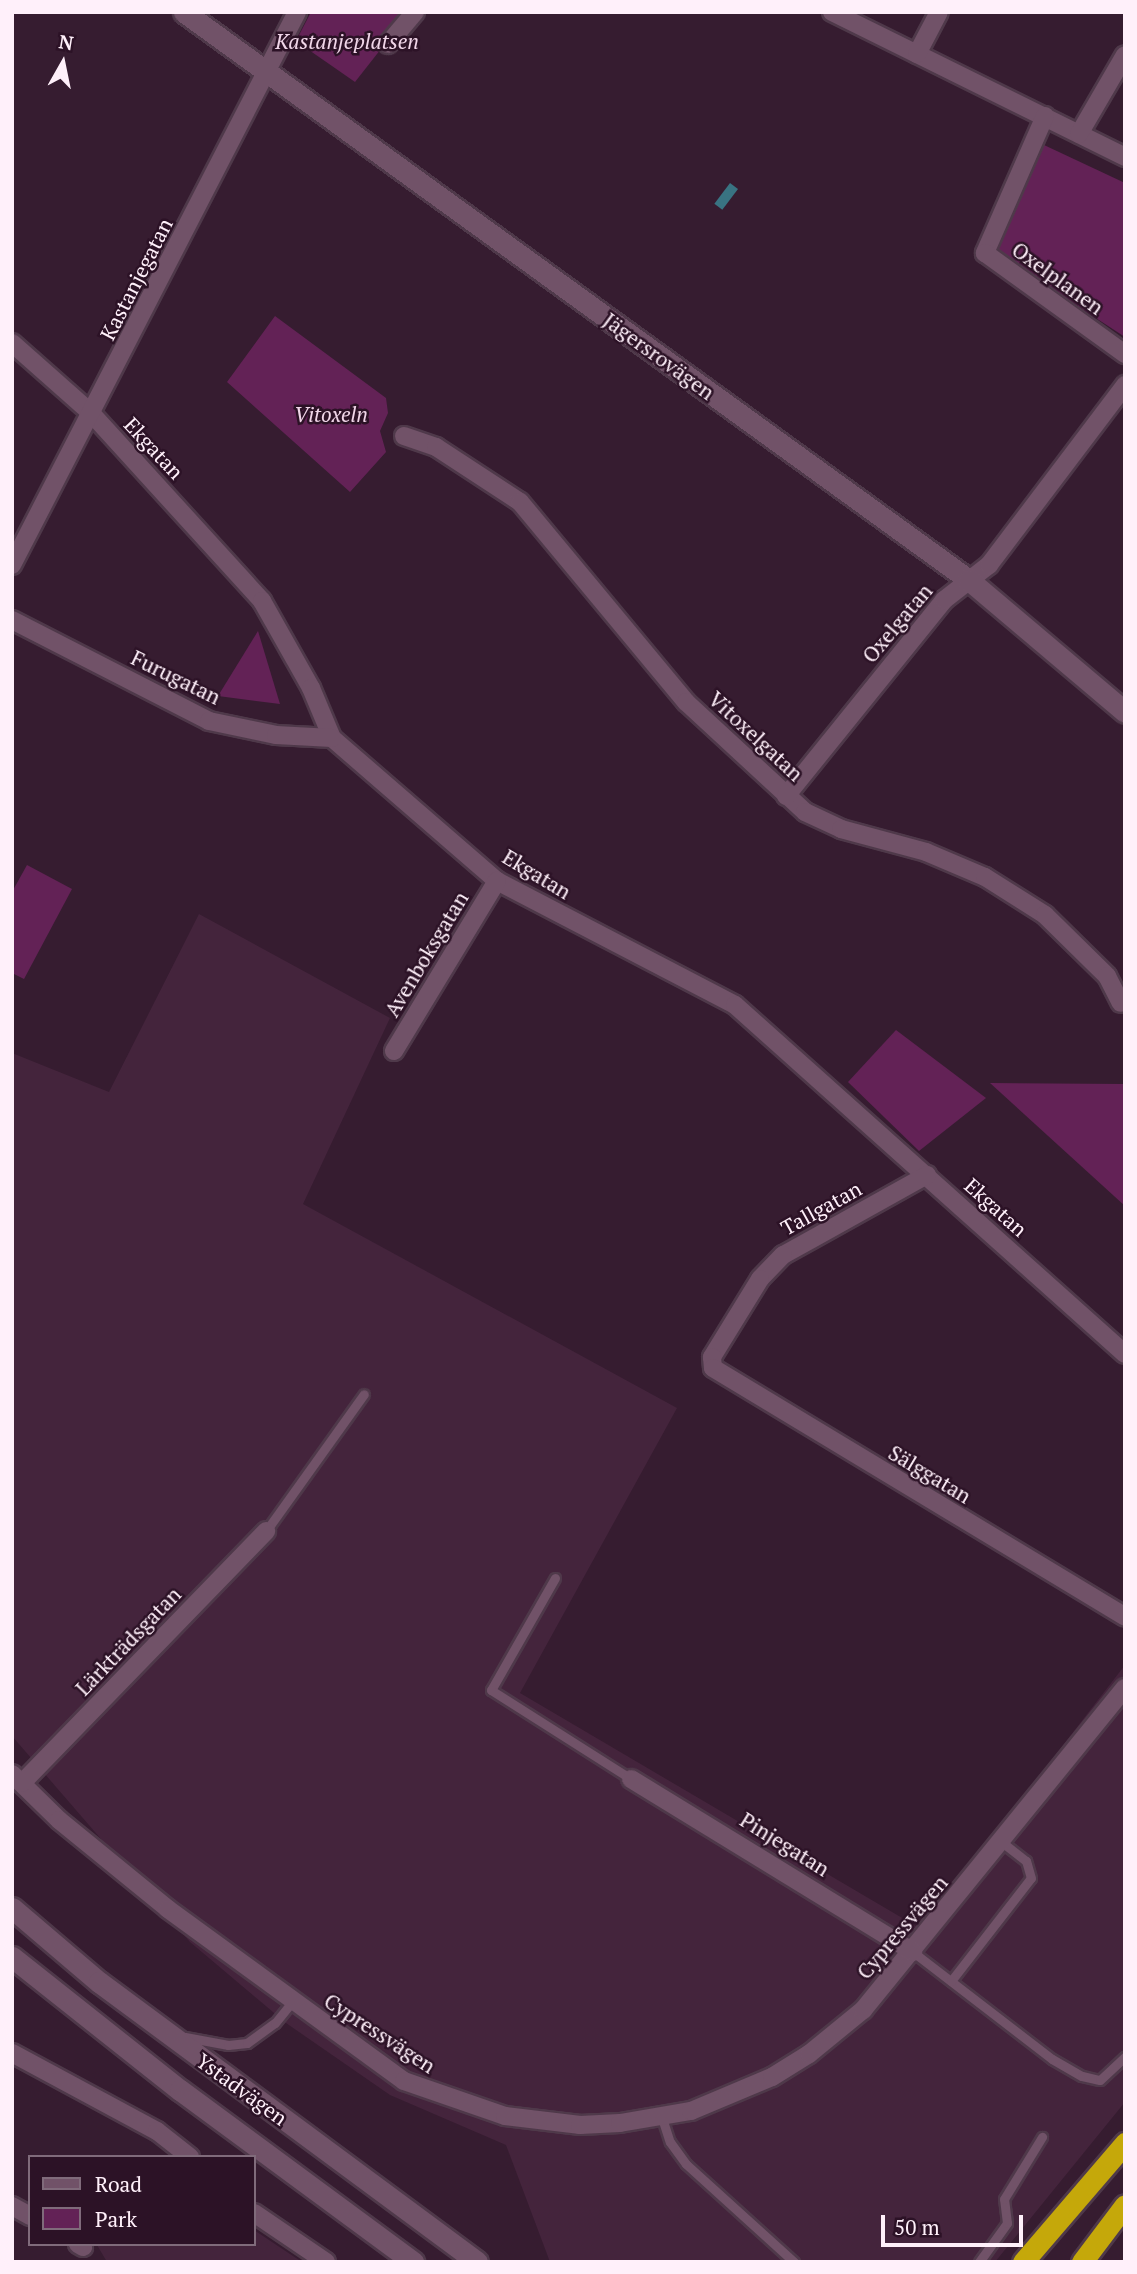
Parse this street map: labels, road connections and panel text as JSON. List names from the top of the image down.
{
  "streets": {
    "street": [
      "Oxelplanen",
      "Kastanjegatan",
      "Jägersrovägen",
      "Ekgatan",
      "Oxelgatan",
      "Furugatan",
      "Vitoxelgatan",
      "Avenboksgatan",
      "Tallgatan",
      "Sälggatan",
      "Lärkträdsgatan",
      "Pinjegatan",
      "Cypressvägen",
      "Ystadvägen"
    ]
  },
  "crossings": [
    ["Kastanjegatan", "Jägersrovägen"],
    ["Kastanjegatan", "Ekgatan"],
    ["Jägersrovägen", "Oxelgatan"],
    ["Ekgatan", "Furugatan"],
    ["Ekgatan", "Avenboksgatan"],
    ["Ekgatan", "Tallgatan"],
    ["Oxelgatan", "Vitoxelgatan"],
    ["Tallgatan", "Sälggatan"],
    ["Lärkträdsgatan", "Cypressvägen"],
    ["Pinjegatan", "Cypressvägen"]
  ],
  "parks": ["Kastanjeplatsen", "Vitoxeln"],
  "legend": ["Road", "Park"],
  "scale_bar": "50 m",
  "north": "top"
}
